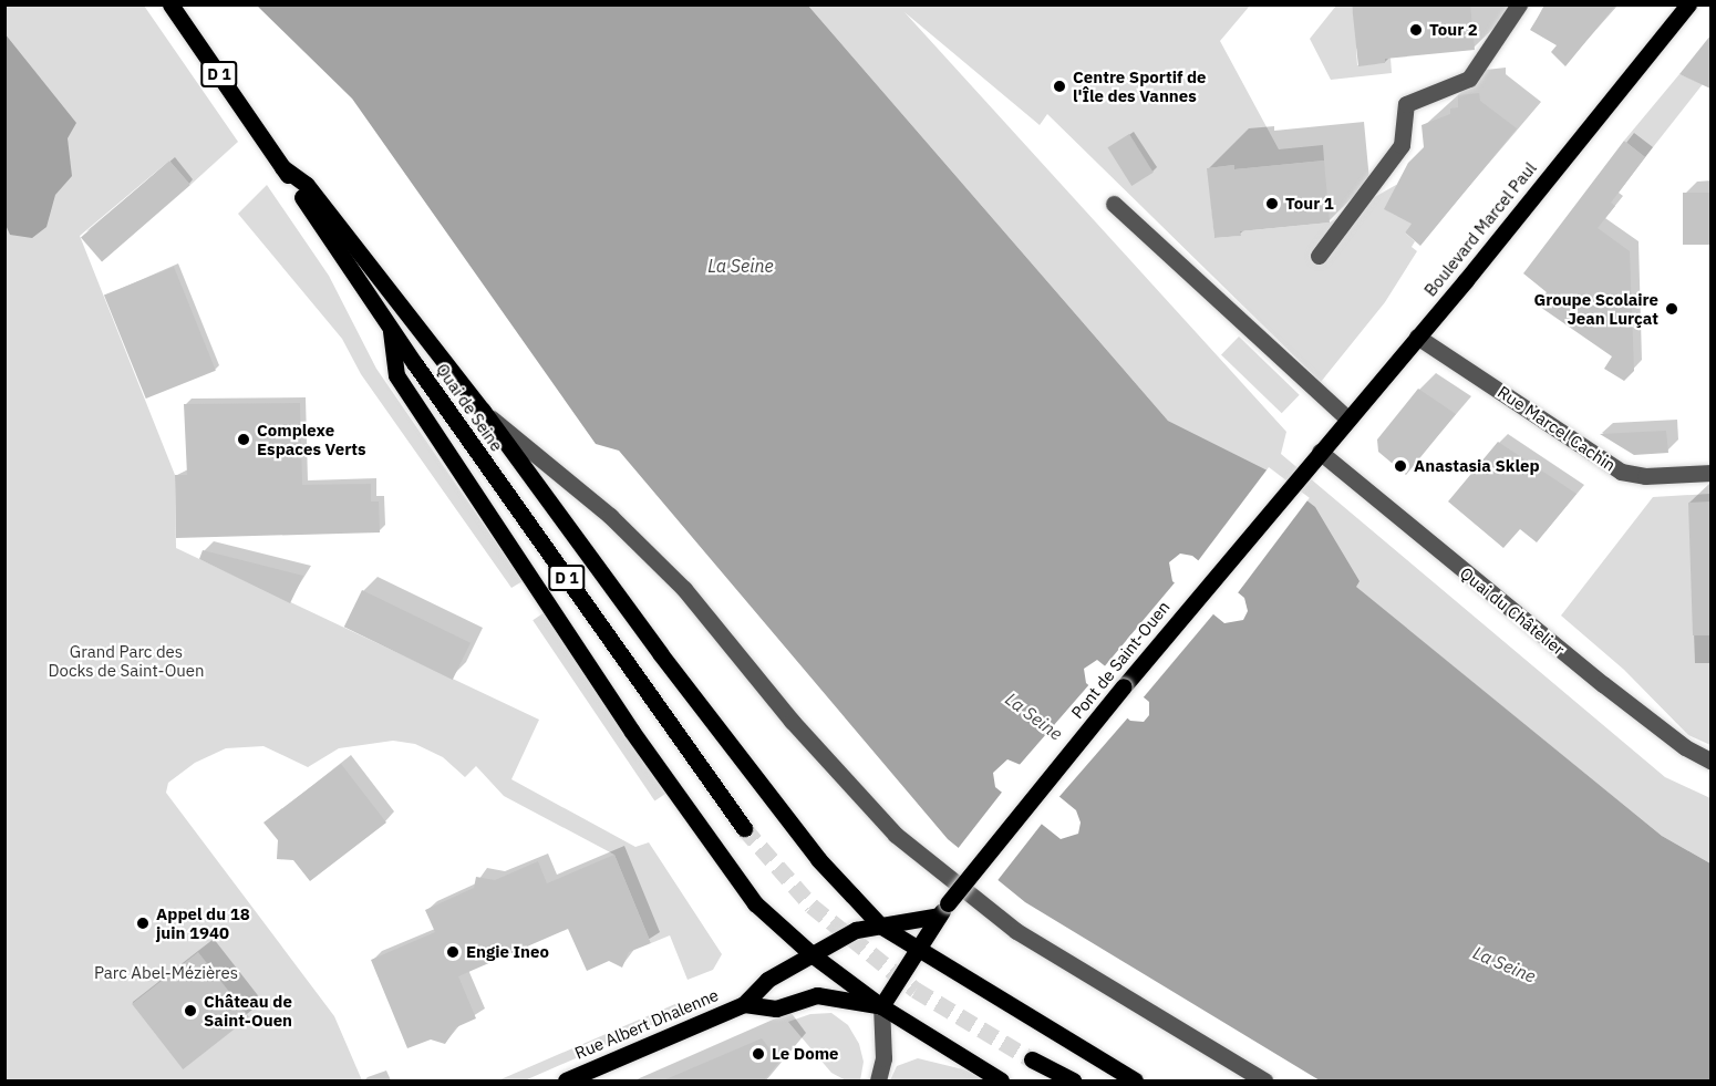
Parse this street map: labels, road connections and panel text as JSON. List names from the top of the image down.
{
  "streets": {
    "main road": [
      "D 1",
      "Boulevard Marcel Paul",
      "Quai de Seine",
      "Pont de Saint-Ouen",
      "Rue Albert Dhalenne"
    ],
    "street": ["Rue Marcel Cachin", "Quai du Châtelier"]
  },
  "crossings": [
    ["Boulevard Marcel Paul", "Rue Marcel Cachin"],
    ["Boulevard Marcel Paul", "Quai du Châtelier"],
    ["Boulevard Marcel Paul", "Pont de Saint-Ouen"],
    ["Pont de Saint-Ouen", "Rue Albert Dhalenne"]
  ],
  "water": ["La Seine"],
  "parks": ["Grand Parc des Docks de Saint-Ouen", "Parc Abel-Mézières"],
  "places": [
    "Tour 2",
    "Centre Sportif de l'Île des Vannes",
    "Tour 1",
    "Groupe Scolaire Jean Lurçat",
    "Complexe Espaces Verts",
    "Anastasia Sklep",
    "Appel du 18 juin 1940",
    "Engie Ineo",
    "Château de Saint-Ouen",
    "Le Dome"
  ]
}
